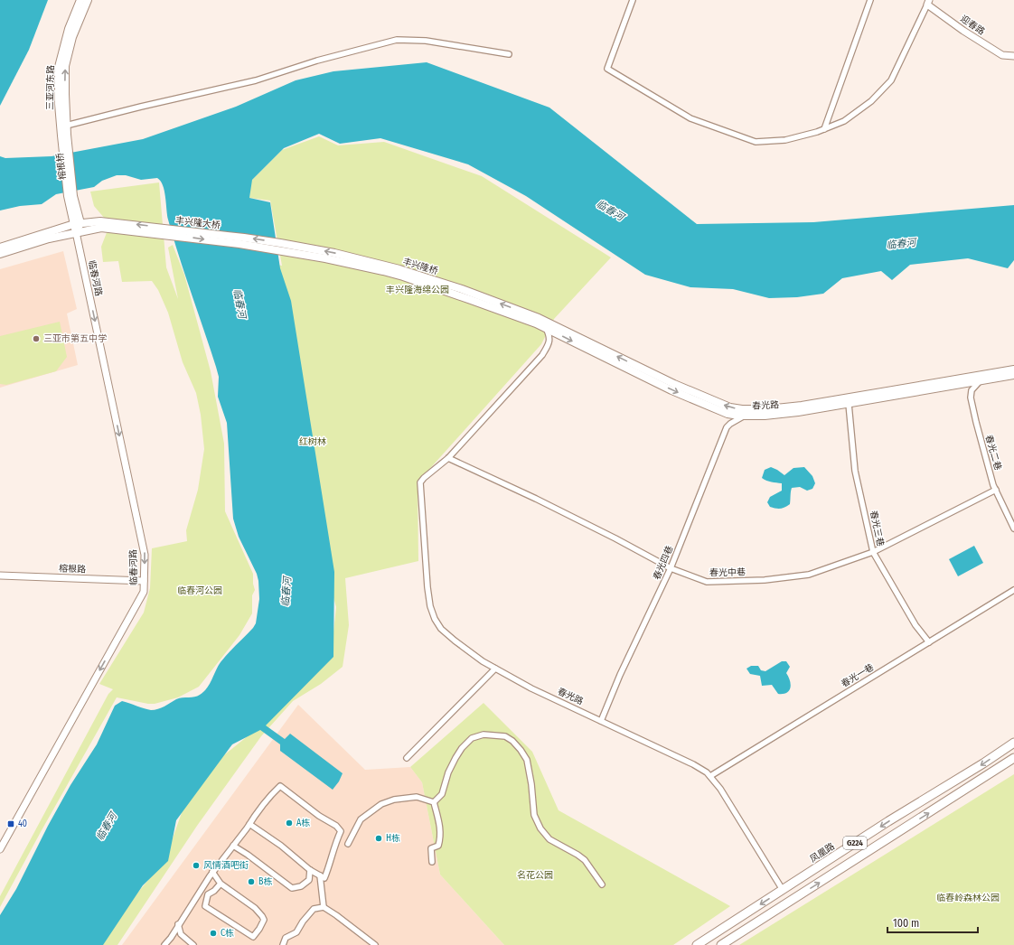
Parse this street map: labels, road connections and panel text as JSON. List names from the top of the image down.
{
  "streets": {
    "highway": ["G224", "凤凰路"],
    "main road": [
      "三亚河东路",
      "榕根桥",
      "丰兴隆大桥",
      "丰兴隆桥",
      "春光路"
    ],
    "street": [
      "迎春路",
      "临春河路",
      "春光二巷",
      "春光三巷",
      "春光四巷",
      "榕根路",
      "春光中巷",
      "春光一巷"
    ]
  },
  "crossings": [
    ["三亚河东路", "榕根桥"],
    ["丰兴隆大桥", "丰兴隆桥"],
    ["丰兴隆桥", "春光路"],
    ["临春河路", "榕根路"],
    ["春光路", "春光二巷"],
    ["春光路", "春光三巷"],
    ["春光路", "春光四巷"],
    ["春光路", "春光中巷"],
    ["春光路", "春光一巷"],
    ["春光路", "凤凰路"],
    ["春光二巷", "春光中巷"],
    ["春光三巷", "春光中巷"],
    ["春光三巷", "春光一巷"],
    ["春光四巷", "春光中巷"]
  ],
  "one_way": ["临春河路"],
  "water": ["临春河"],
  "parks": [
    "丰兴隆海绵公园",
    "红树林",
    "临春河公园",
    "名花公园",
    "临春岭森林公园"
  ],
  "places": {
    "other": [
      "三亚市第五中学",
      "A栋",
      "H栋",
      "风情酒吧街",
      "B栋",
      "C栋"
    ],
    "transit": ["40"]
  },
  "scale_bar": "100 m"
}
